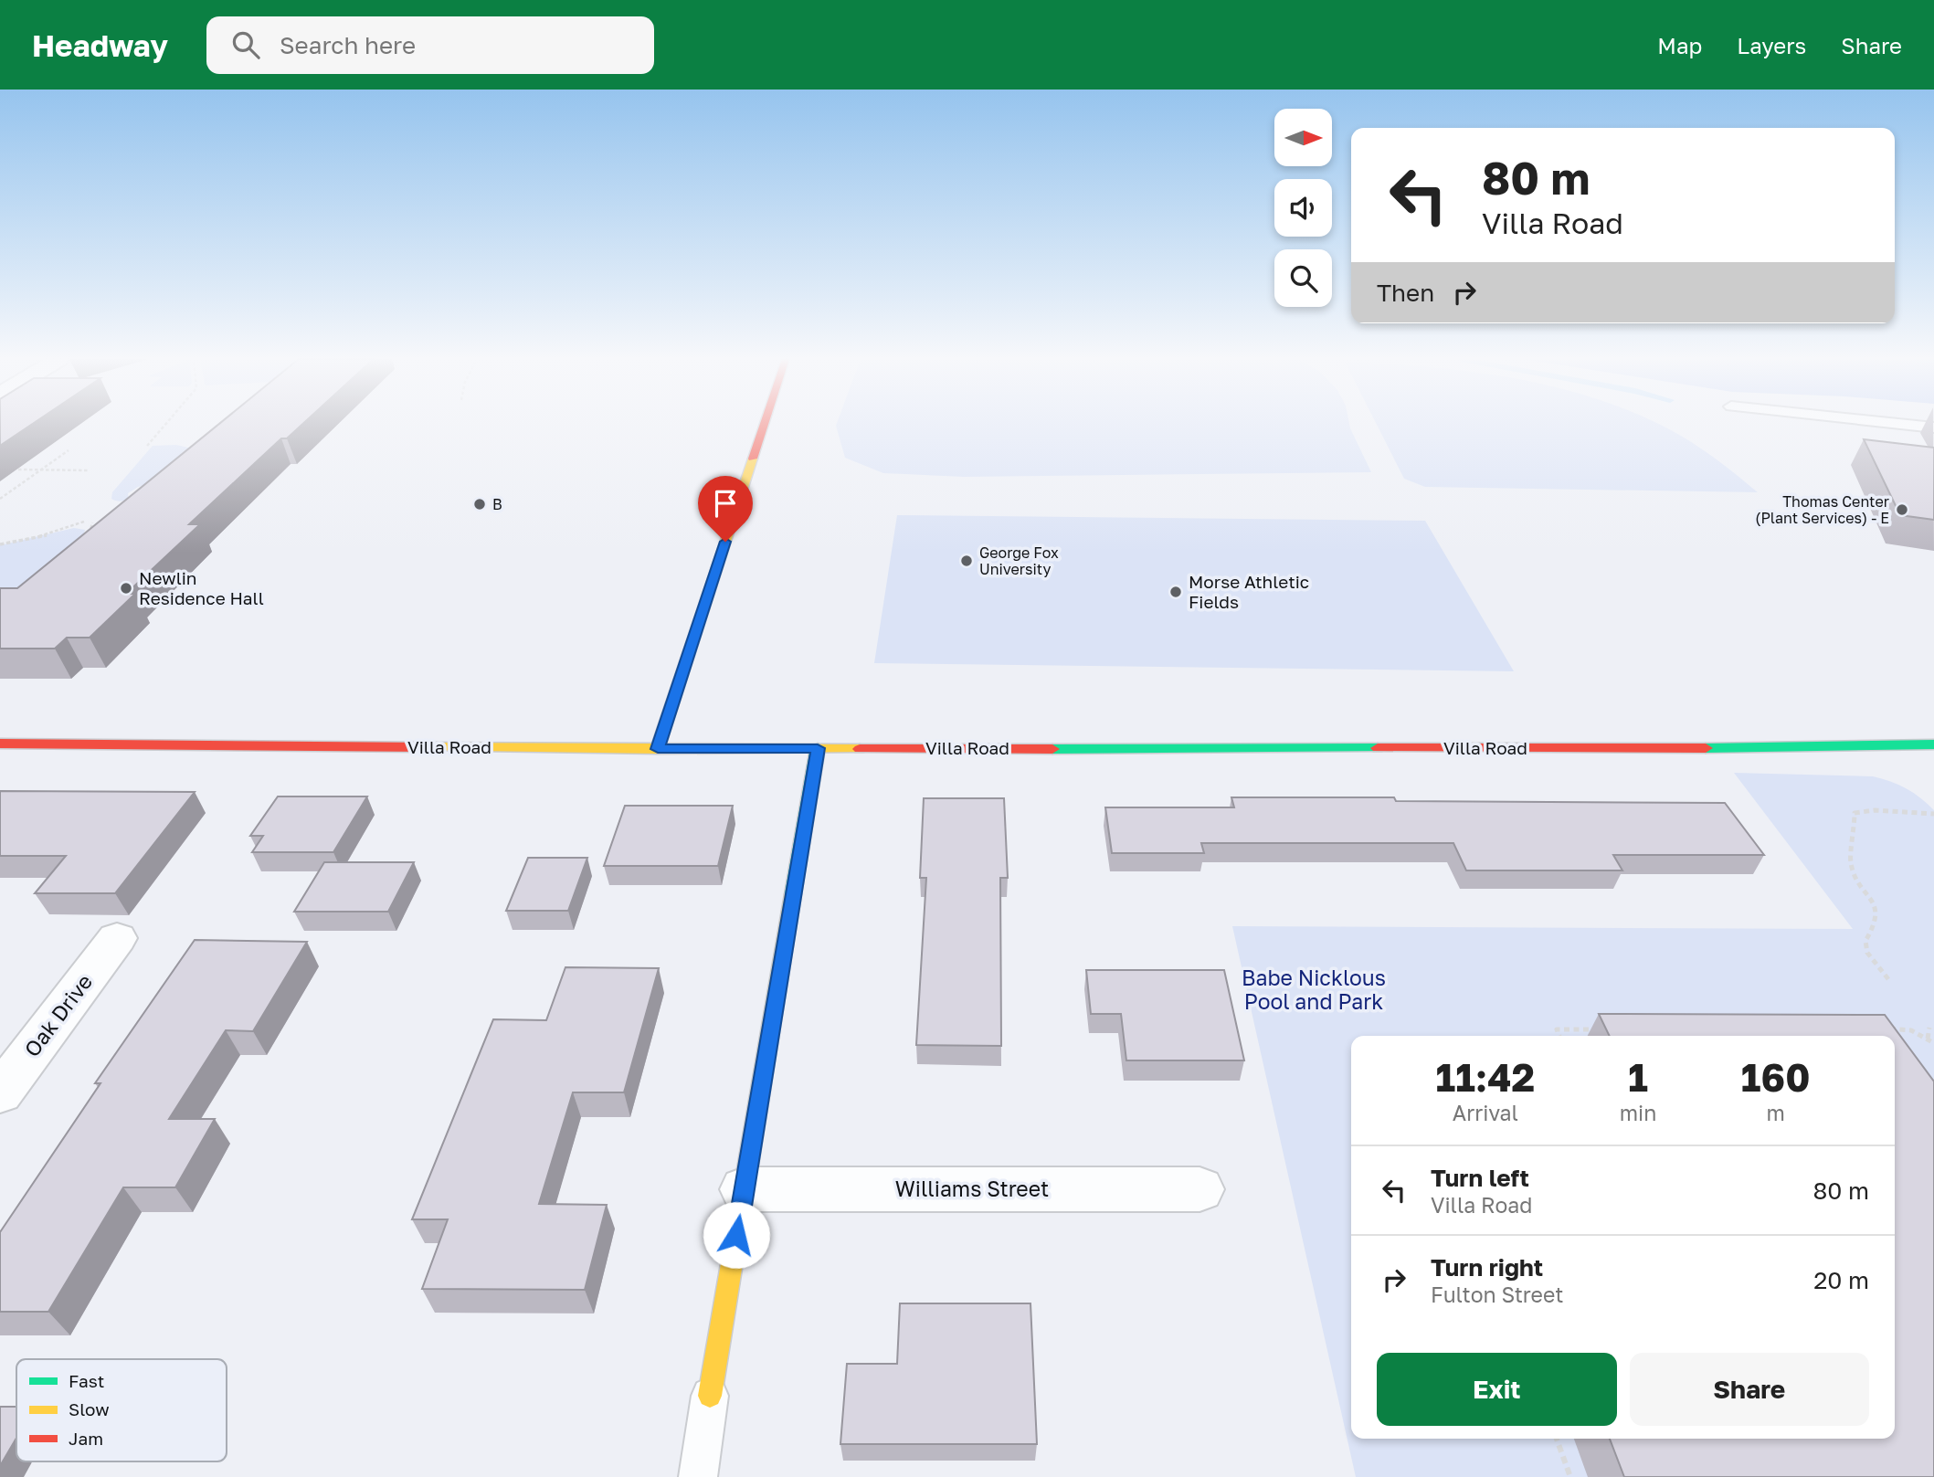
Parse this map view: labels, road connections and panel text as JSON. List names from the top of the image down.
{
  "streets": {
    "main road": ["Villa Road"],
    "street": ["Oak Drive", "Williams Street"]
  },
  "parks": ["Babe Nicklous Pool and Park"],
  "places": [
    "B",
    "Thomas Center (Plant Services) - E",
    "George Fox University",
    "Newlin Residence Hall",
    "Morse Athletic Fields"
  ],
  "legend": ["Fast", "Slow", "Jam"],
  "north": "right",
  "page": {
    "header": "Headway",
    "search": "Search here",
    "nav": ["Map", "Layers", "Share"],
    "turn": ["80 m", "Villa Road"],
    "then": "Then",
    "eta": [
      "11:42",
      "Arrival",
      "1",
      "min",
      "160",
      "m"
    ],
    "list": [
      {
        "name": "Turn left",
        "note": "Villa Road",
        "value": "80 m"
      },
      {
        "name": "Turn right",
        "note": "Fulton Street",
        "value": "20 m"
      }
    ],
    "buttons": ["Exit", "Share"]
  }
}
